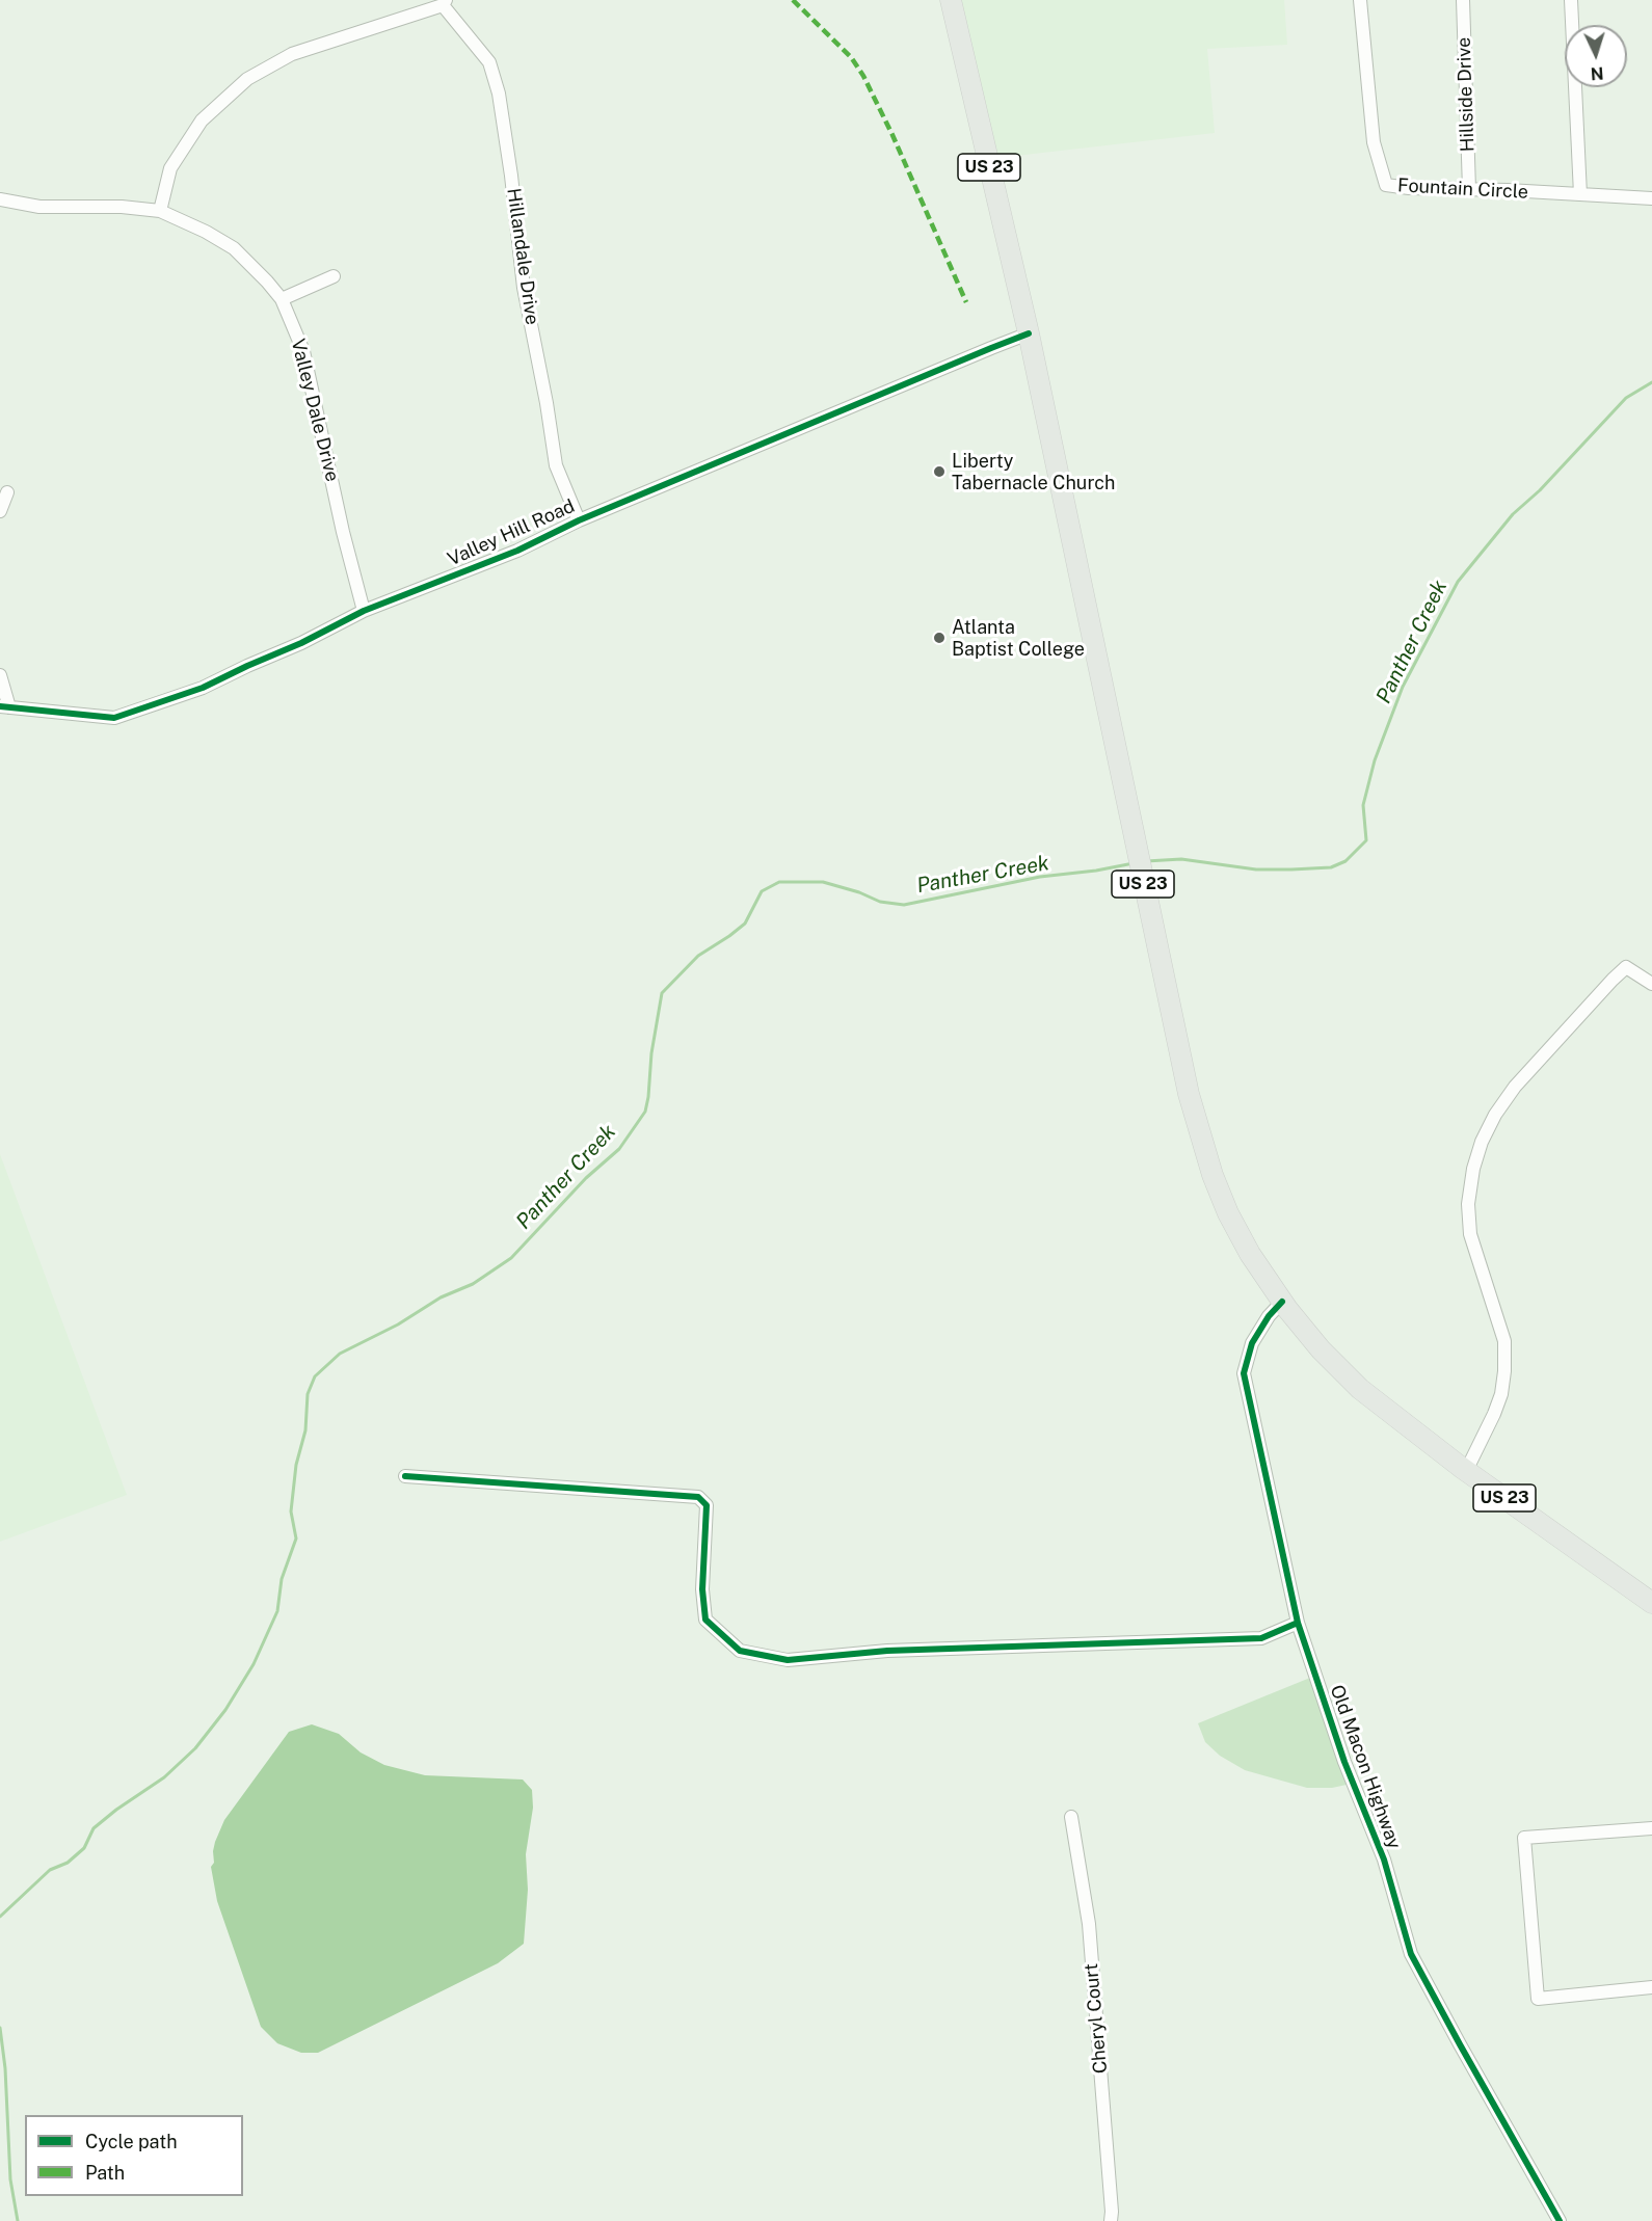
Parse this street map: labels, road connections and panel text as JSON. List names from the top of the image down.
{
  "streets": {
    "main road": ["US 23"],
    "street": [
      "Hillside Drive",
      "Fountain Circle",
      "Hillandale Drive",
      "Valley Dale Drive",
      "Valley Hill Road",
      "Old Macon Highway",
      "Cheryl Court"
    ]
  },
  "crossings": [
    ["Hillside Drive", "Fountain Circle"],
    ["US 23", "Valley Hill Road"],
    ["US 23", "Old Macon Highway"],
    ["Hillandale Drive", "Valley Hill Road"],
    ["Valley Dale Drive", "Valley Hill Road"]
  ],
  "water": ["Panther Creek"],
  "places": ["Liberty Tabernacle Church", "Atlanta Baptist College"],
  "legend": ["Cycle path", "Path"],
  "north": "bottom"
}
